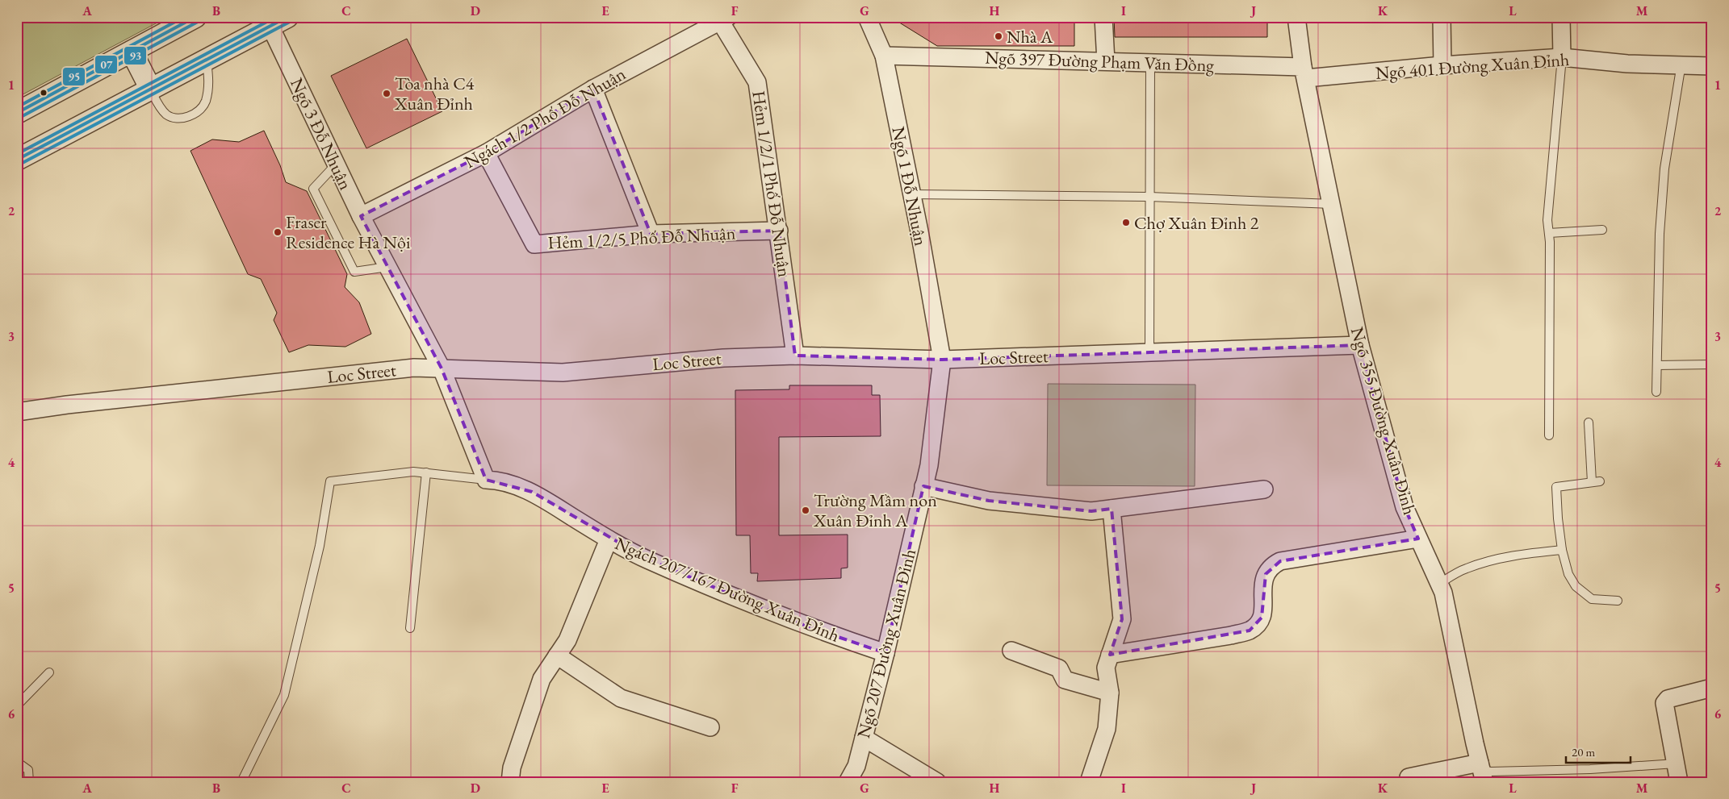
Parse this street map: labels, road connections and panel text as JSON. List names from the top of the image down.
{
  "streets": {
    "street": [
      "Ngõ 397 Đường Phạm Văn Đồng",
      "Ngõ 401 Đường Xuân Đỉnh",
      "Ngách 1/2 Phố Đỗ Nhuận",
      "Ngõ 3 Đỗ Nhuận",
      "Hẻm 1/2/1 Phố Đỗ Nhuận",
      "Ngõ 1 Đỗ Nhuận",
      "Hẻm 1/2/5 Phố Đỗ Nhuận",
      "Loc Street",
      "Ngõ 355 Đường Xuân Đỉnh",
      "Ngách 207/167 Đường Xuân Đỉnh",
      "Ngõ 207 Đường Xuân Đỉnh"
    ]
  },
  "crossings": [
    ["Ngõ 397 Đường Phạm Văn Đồng", "Ngõ 401 Đường Xuân Đỉnh"],
    ["Ngõ 397 Đường Phạm Văn Đồng", "Ngõ 1 Đỗ Nhuận"],
    ["Ngõ 397 Đường Phạm Văn Đồng", "Ngõ 355 Đường Xuân Đỉnh"],
    ["Ngõ 401 Đường Xuân Đỉnh", "Ngõ 355 Đường Xuân Đỉnh"],
    ["Ngách 1/2 Phố Đỗ Nhuận", "Ngõ 3 Đỗ Nhuận"],
    ["Ngách 1/2 Phố Đỗ Nhuận", "Hẻm 1/2/1 Phố Đỗ Nhuận"],
    ["Ngách 1/2 Phố Đỗ Nhuận", "Hẻm 1/2/5 Phố Đỗ Nhuận"],
    ["Ngõ 3 Đỗ Nhuận", "Loc Street"],
    ["Ngõ 3 Đỗ Nhuận", "Ngách 207/167 Đường Xuân Đỉnh"],
    ["Hẻm 1/2/1 Phố Đỗ Nhuận", "Hẻm 1/2/5 Phố Đỗ Nhuận"],
    ["Hẻm 1/2/1 Phố Đỗ Nhuận", "Loc Street"],
    ["Ngõ 1 Đỗ Nhuận", "Loc Street"],
    ["Ngõ 1 Đỗ Nhuận", "Ngõ 207 Đường Xuân Đỉnh"],
    ["Loc Street", "Ngõ 355 Đường Xuân Đỉnh"],
    ["Loc Street", "Ngõ 207 Đường Xuân Đỉnh"],
    ["Ngách 207/167 Đường Xuân Đỉnh", "Ngõ 207 Đường Xuân Đỉnh"]
  ],
  "places": [
    "Nhà A",
    "Tòa nhà C4 Xuân Đỉnh",
    "Chợ Xuân Đỉnh 2",
    "Fraser Residence Hà Nội",
    "Trường Mầm non Xuân Đỉnh A"
  ],
  "lines": ["transit line 07", "transit line 95", "transit line 93"],
  "scale_bar": "20 m",
  "grid": {
    "columns": [
      "A",
      "B",
      "C",
      "D",
      "E",
      "F",
      "G",
      "H",
      "I",
      "J",
      "K",
      "L",
      "M"
    ],
    "rows": [
      "1",
      "2",
      "3",
      "4",
      "5",
      "6"
    ]
  }
}
